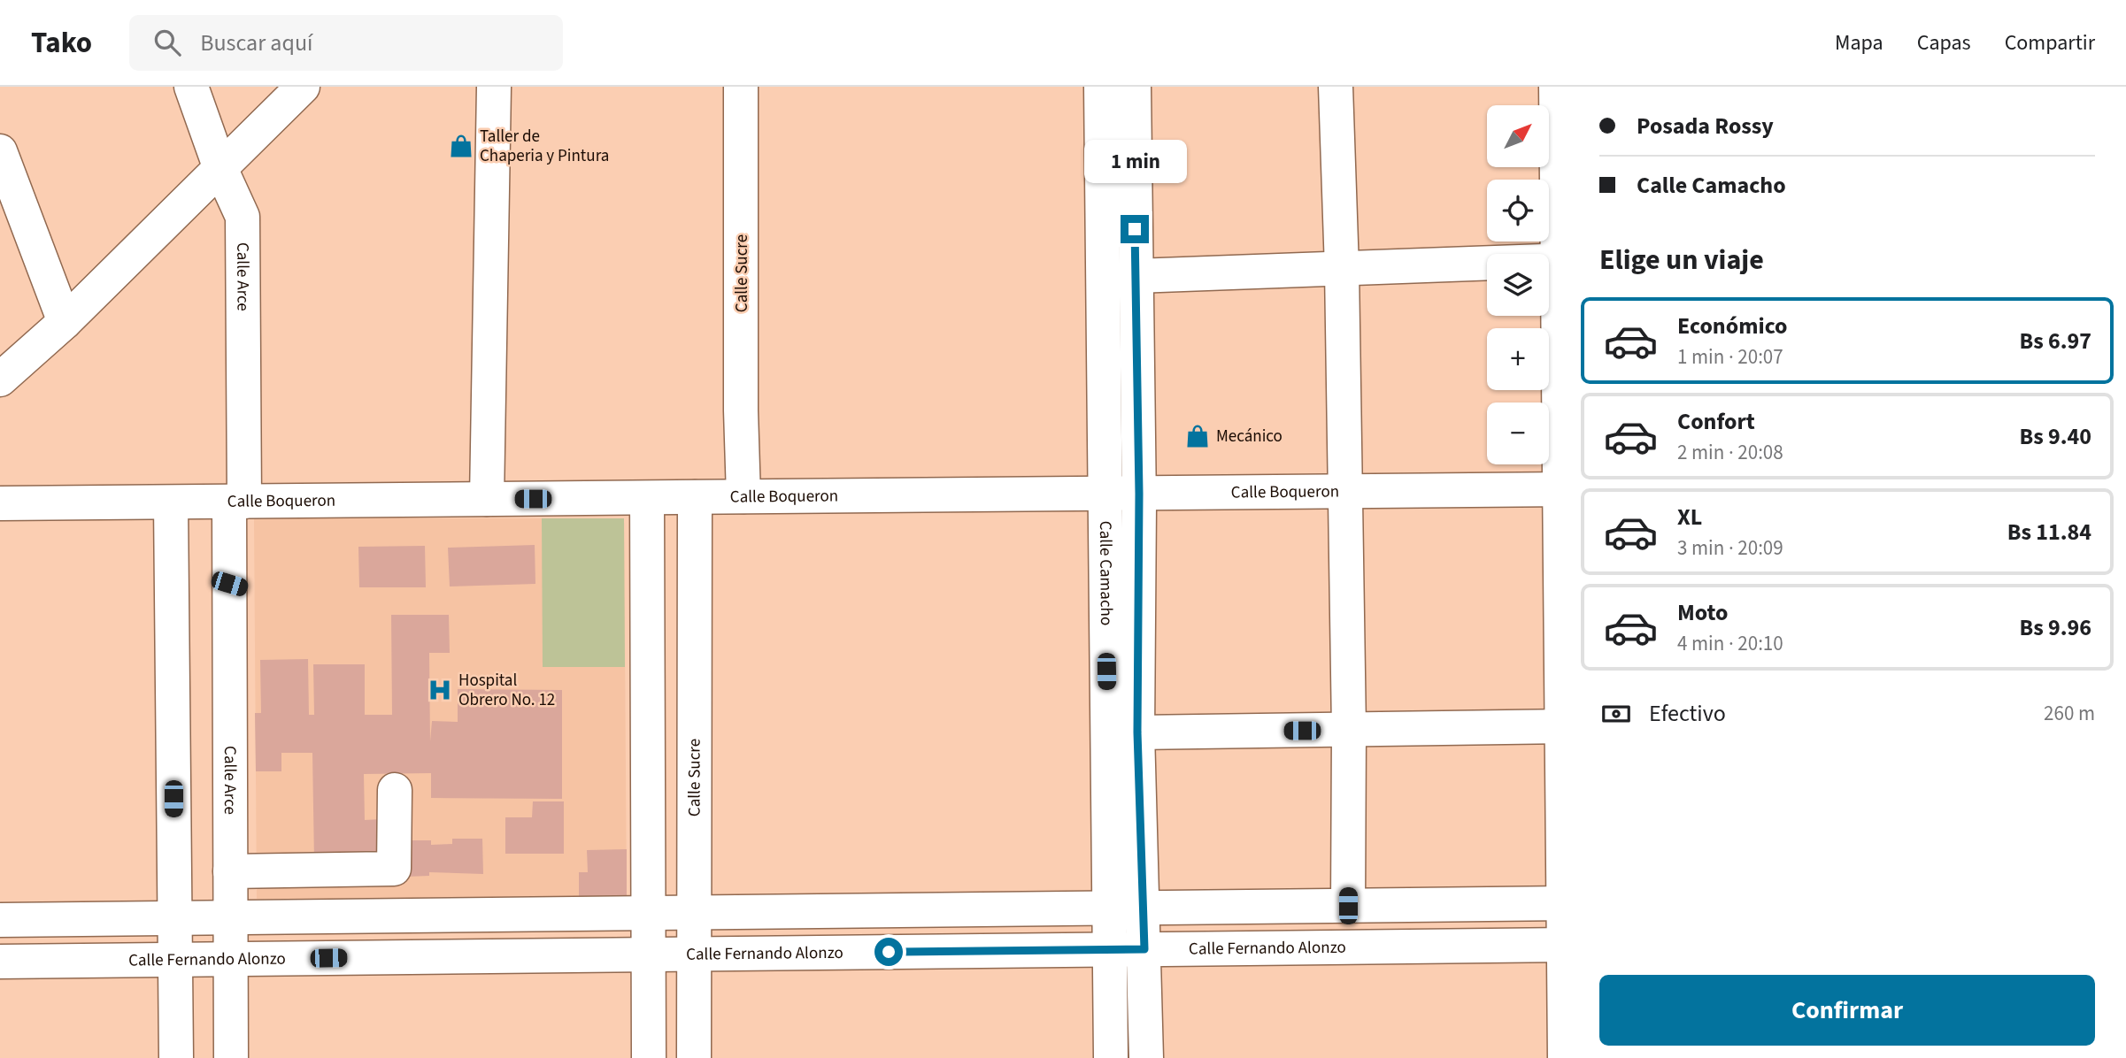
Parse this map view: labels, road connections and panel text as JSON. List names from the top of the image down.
{
  "streets": {
    "main road": [
      "Calle Sucre",
      "Calle Arce",
      "Calle Boqueron",
      "Calle Camacho",
      "Calle Fernando Alonzo"
    ]
  },
  "crossings": [
    ["Calle Sucre", "Calle Boqueron"],
    ["Calle Sucre", "Calle Fernando Alonzo"],
    ["Calle Arce", "Calle Boqueron"],
    ["Calle Arce", "Calle Fernando Alonzo"],
    ["Calle Boqueron", "Calle Camacho"],
    ["Calle Camacho", "Calle Fernando Alonzo"]
  ],
  "places": {
    "shop": ["Taller de Chaperia y Pintura", "Mecánico"],
    "hospital": ["Hospital Obrero No. 12"]
  },
  "north": "top right",
  "page": {
    "header": "Tako",
    "search": "Buscar aquí",
    "nav": ["Mapa", "Capas", "Compartir"],
    "banner": ["Posada Rossy", "Calle Camacho"],
    "map_buttons": ["+", "−"],
    "bubble": "1 min",
    "heading": "Elige un viaje",
    "list": [
      {
        "name": "Económico",
        "note": "1 min · 20:07",
        "value": "Bs 6.97"
      },
      {
        "name": "Confort",
        "note": "2 min · 20:08",
        "value": "Bs 9.40"
      },
      {
        "name": "XL",
        "note": "3 min · 20:09",
        "value": "Bs 11.84"
      },
      {
        "name": "Moto",
        "note": "4 min · 20:10",
        "value": "Bs 9.96"
      }
    ],
    "pay": ["Efectivo", "260 m"],
    "buttons": "Confirmar"
  }
}
